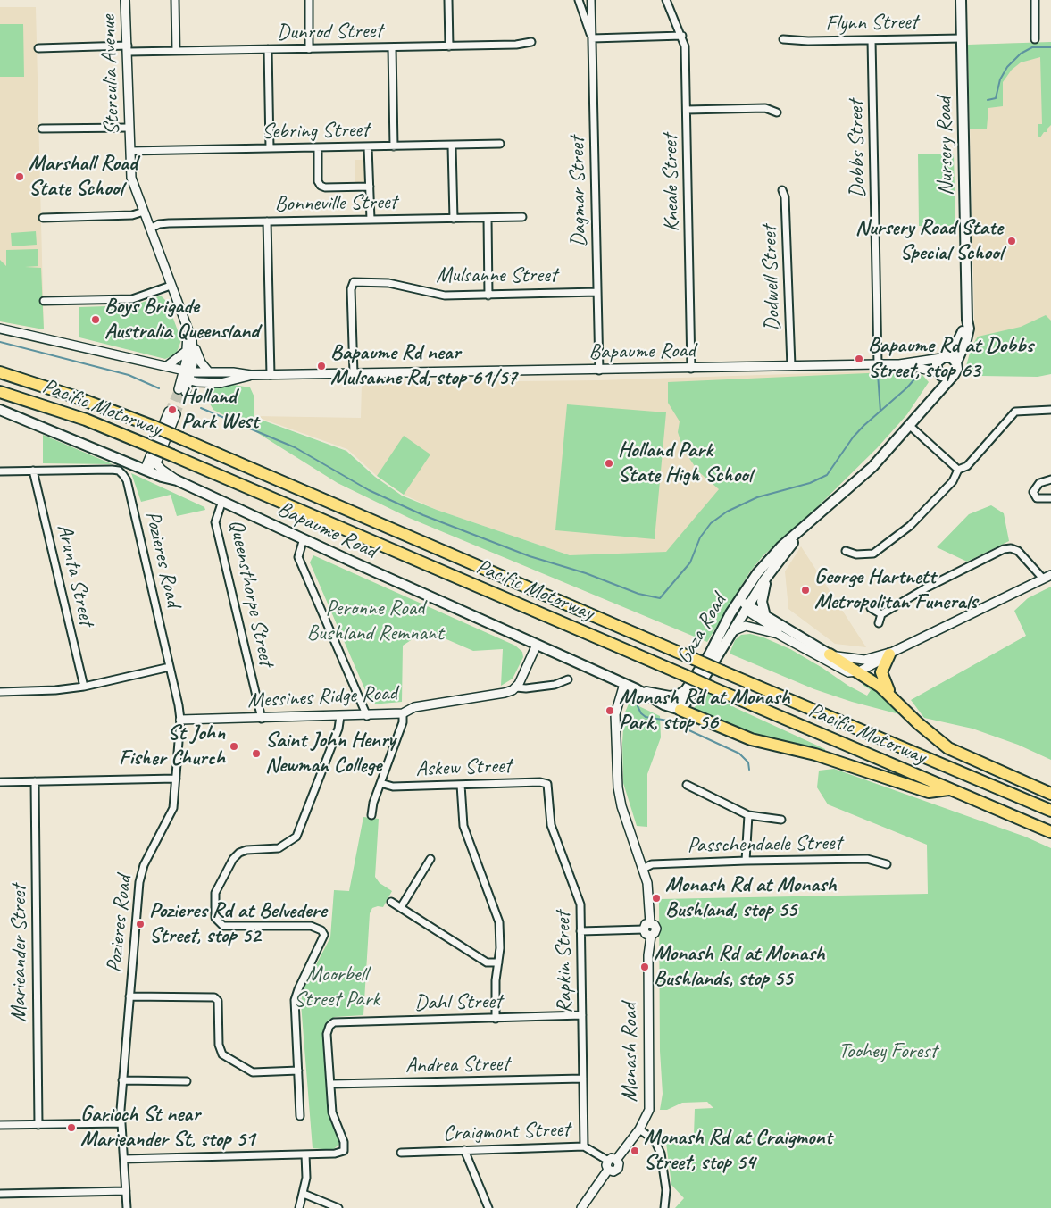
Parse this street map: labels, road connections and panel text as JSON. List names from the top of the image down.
{
  "streets": {
    "highway": ["Pacific Motorway"],
    "main road": ["Nursery Road", "Bapaume Road", "Gaza Road"],
    "street": [
      "Flynn Street",
      "Dunrod Street",
      "Sterculia Avenue",
      "Sebring Street",
      "Dobbs Street",
      "Kneale Street",
      "Dagmar Street",
      "Bonneville Street",
      "Mulsanne Street",
      "Dodwell Street",
      "Pozieres Road",
      "Arunta Street",
      "Queensthorpe Street",
      "Messines Ridge Road",
      "Askew Street",
      "Passchendaele Street",
      "Marieander Street",
      "Rapkin Street",
      "Dahl Street",
      "Monash Road",
      "Andrea Street",
      "Craigmont Street"
    ]
  },
  "crossings": [
    ["Flynn Street", "Nursery Road"],
    ["Flynn Street", "Dobbs Street"],
    ["Dunrod Street", "Sterculia Avenue"],
    ["Sterculia Avenue", "Sebring Street"],
    ["Sterculia Avenue", "Bonneville Street"],
    ["Sterculia Avenue", "Bapaume Road"],
    ["Nursery Road", "Bapaume Road"],
    ["Nursery Road", "Gaza Road"],
    ["Dobbs Street", "Bapaume Road"],
    ["Kneale Street", "Bapaume Road"],
    ["Dagmar Street", "Mulsanne Street"],
    ["Dagmar Street", "Bapaume Road"],
    ["Mulsanne Street", "Bapaume Road"],
    ["Dodwell Street", "Bapaume Road"],
    ["Bapaume Road", "Queensthorpe Street"],
    ["Bapaume Road", "Gaza Road"],
    ["Bapaume Road", "Monash Road"],
    ["Pozieres Road", "Arunta Street"],
    ["Pozieres Road", "Messines Ridge Road"],
    ["Queensthorpe Street", "Messines Ridge Road"],
    ["Askew Street", "Rapkin Street"],
    ["Passchendaele Street", "Monash Road"],
    ["Rapkin Street", "Dahl Street"],
    ["Rapkin Street", "Andrea Street"],
    ["Rapkin Street", "Craigmont Street"],
    ["Dahl Street", "Andrea Street"],
    ["Monash Road", "Craigmont Street"]
  ],
  "parks": ["Peronne Road Bushland Remnant", "Moorbell Street Park", "Toohey Forest"],
  "places": [
    "Marshall Road State School",
    "Nursery Road State Special School",
    "Boys Brigade Australia Queensland",
    "Bapaume Rd at Dobbs Street, stop 63",
    "Bapaume Rd near Mulsanne Rd, stop 61/57",
    "Holland Park West",
    "Holland Park State High School",
    "George Hartnett Metropolitan Funerals",
    "Monash Rd at Monash Park, stop 56",
    "St John Fisher Church",
    "Saint John Henry Newman College",
    "Monash Rd at Monash Bushland, stop 55",
    "Pozieres Rd at Belvedere Street, stop 52",
    "Monash Rd at Monash Bushlands, stop 55",
    "Garioch St near Marieander St, stop 51",
    "Monash Rd at Craigmont Street, stop 54"
  ]
}
